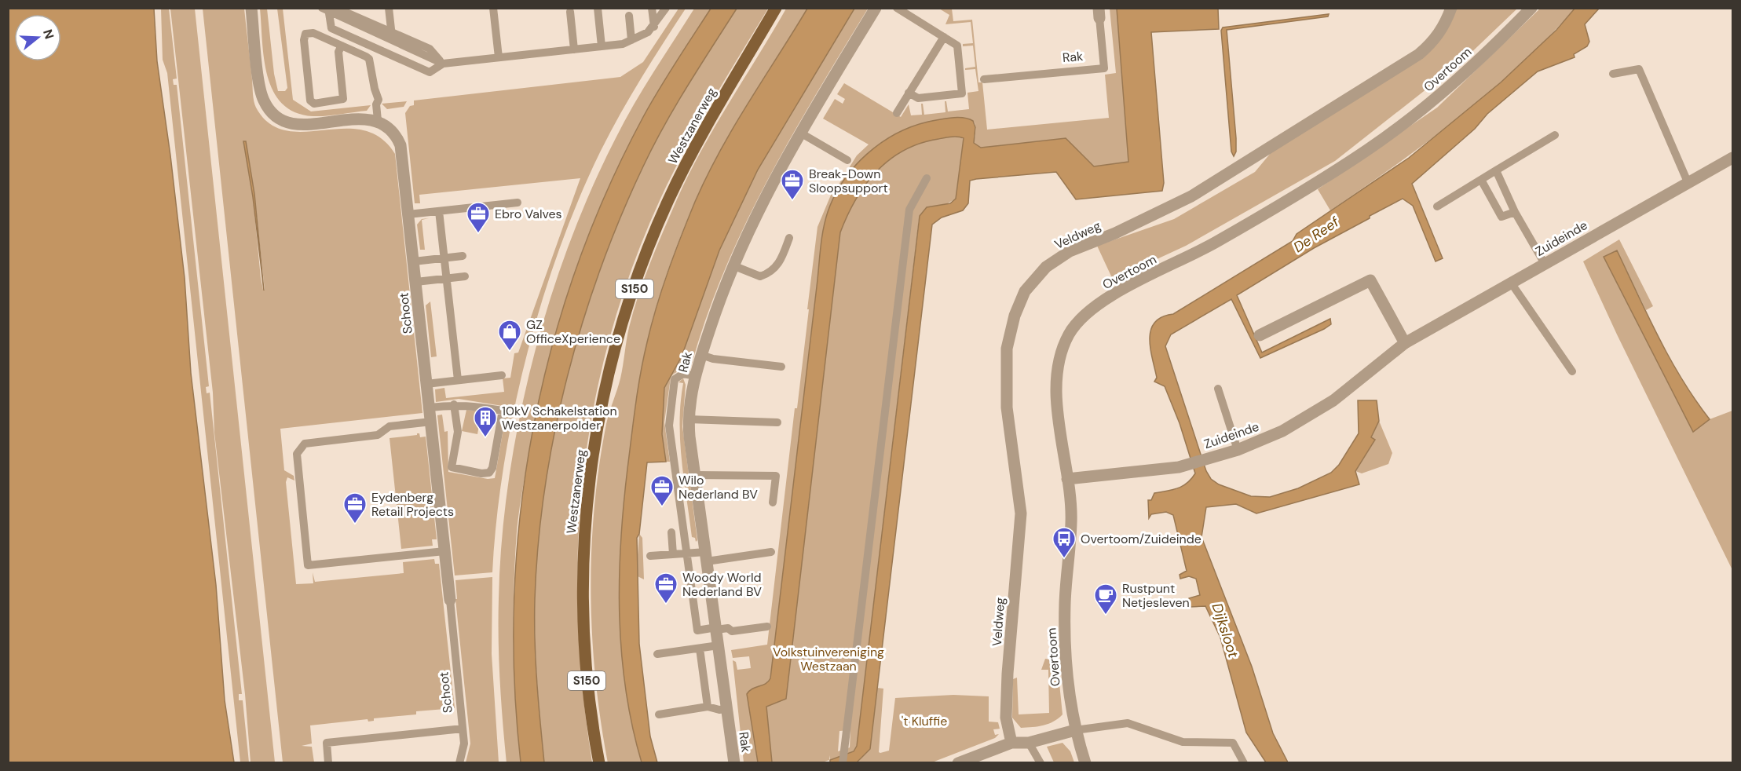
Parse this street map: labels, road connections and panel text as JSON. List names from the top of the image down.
{
  "streets": {
    "main road": ["Westzanerweg", "S150"],
    "street": [
      "Rak",
      "Overtoom",
      "Veldweg",
      "Zuideinde",
      "Schoot"
    ]
  },
  "crossings": [
    ["Overtoom", "Zuideinde"]
  ],
  "water": ["De Reef", "Dijksloot"],
  "parks": ["Volkstuinvereniging Westzaan", "'t Kluffie"],
  "places": {
    "office": [
      "Break-Down Sloopsupport",
      "Ebro Valves",
      "Wilo Nederland BV",
      "Eydenberg Retail Projects",
      "Woody World Nederland BV"
    ],
    "shop": ["GZ OfficeXperience"],
    "building": ["10kV Schakelstation Westzanerpolder"],
    "bus stop": ["Overtoom/Zuideinde"],
    "cafe": ["Rustpunt Netjesleven"]
  },
  "north": "right"
}
